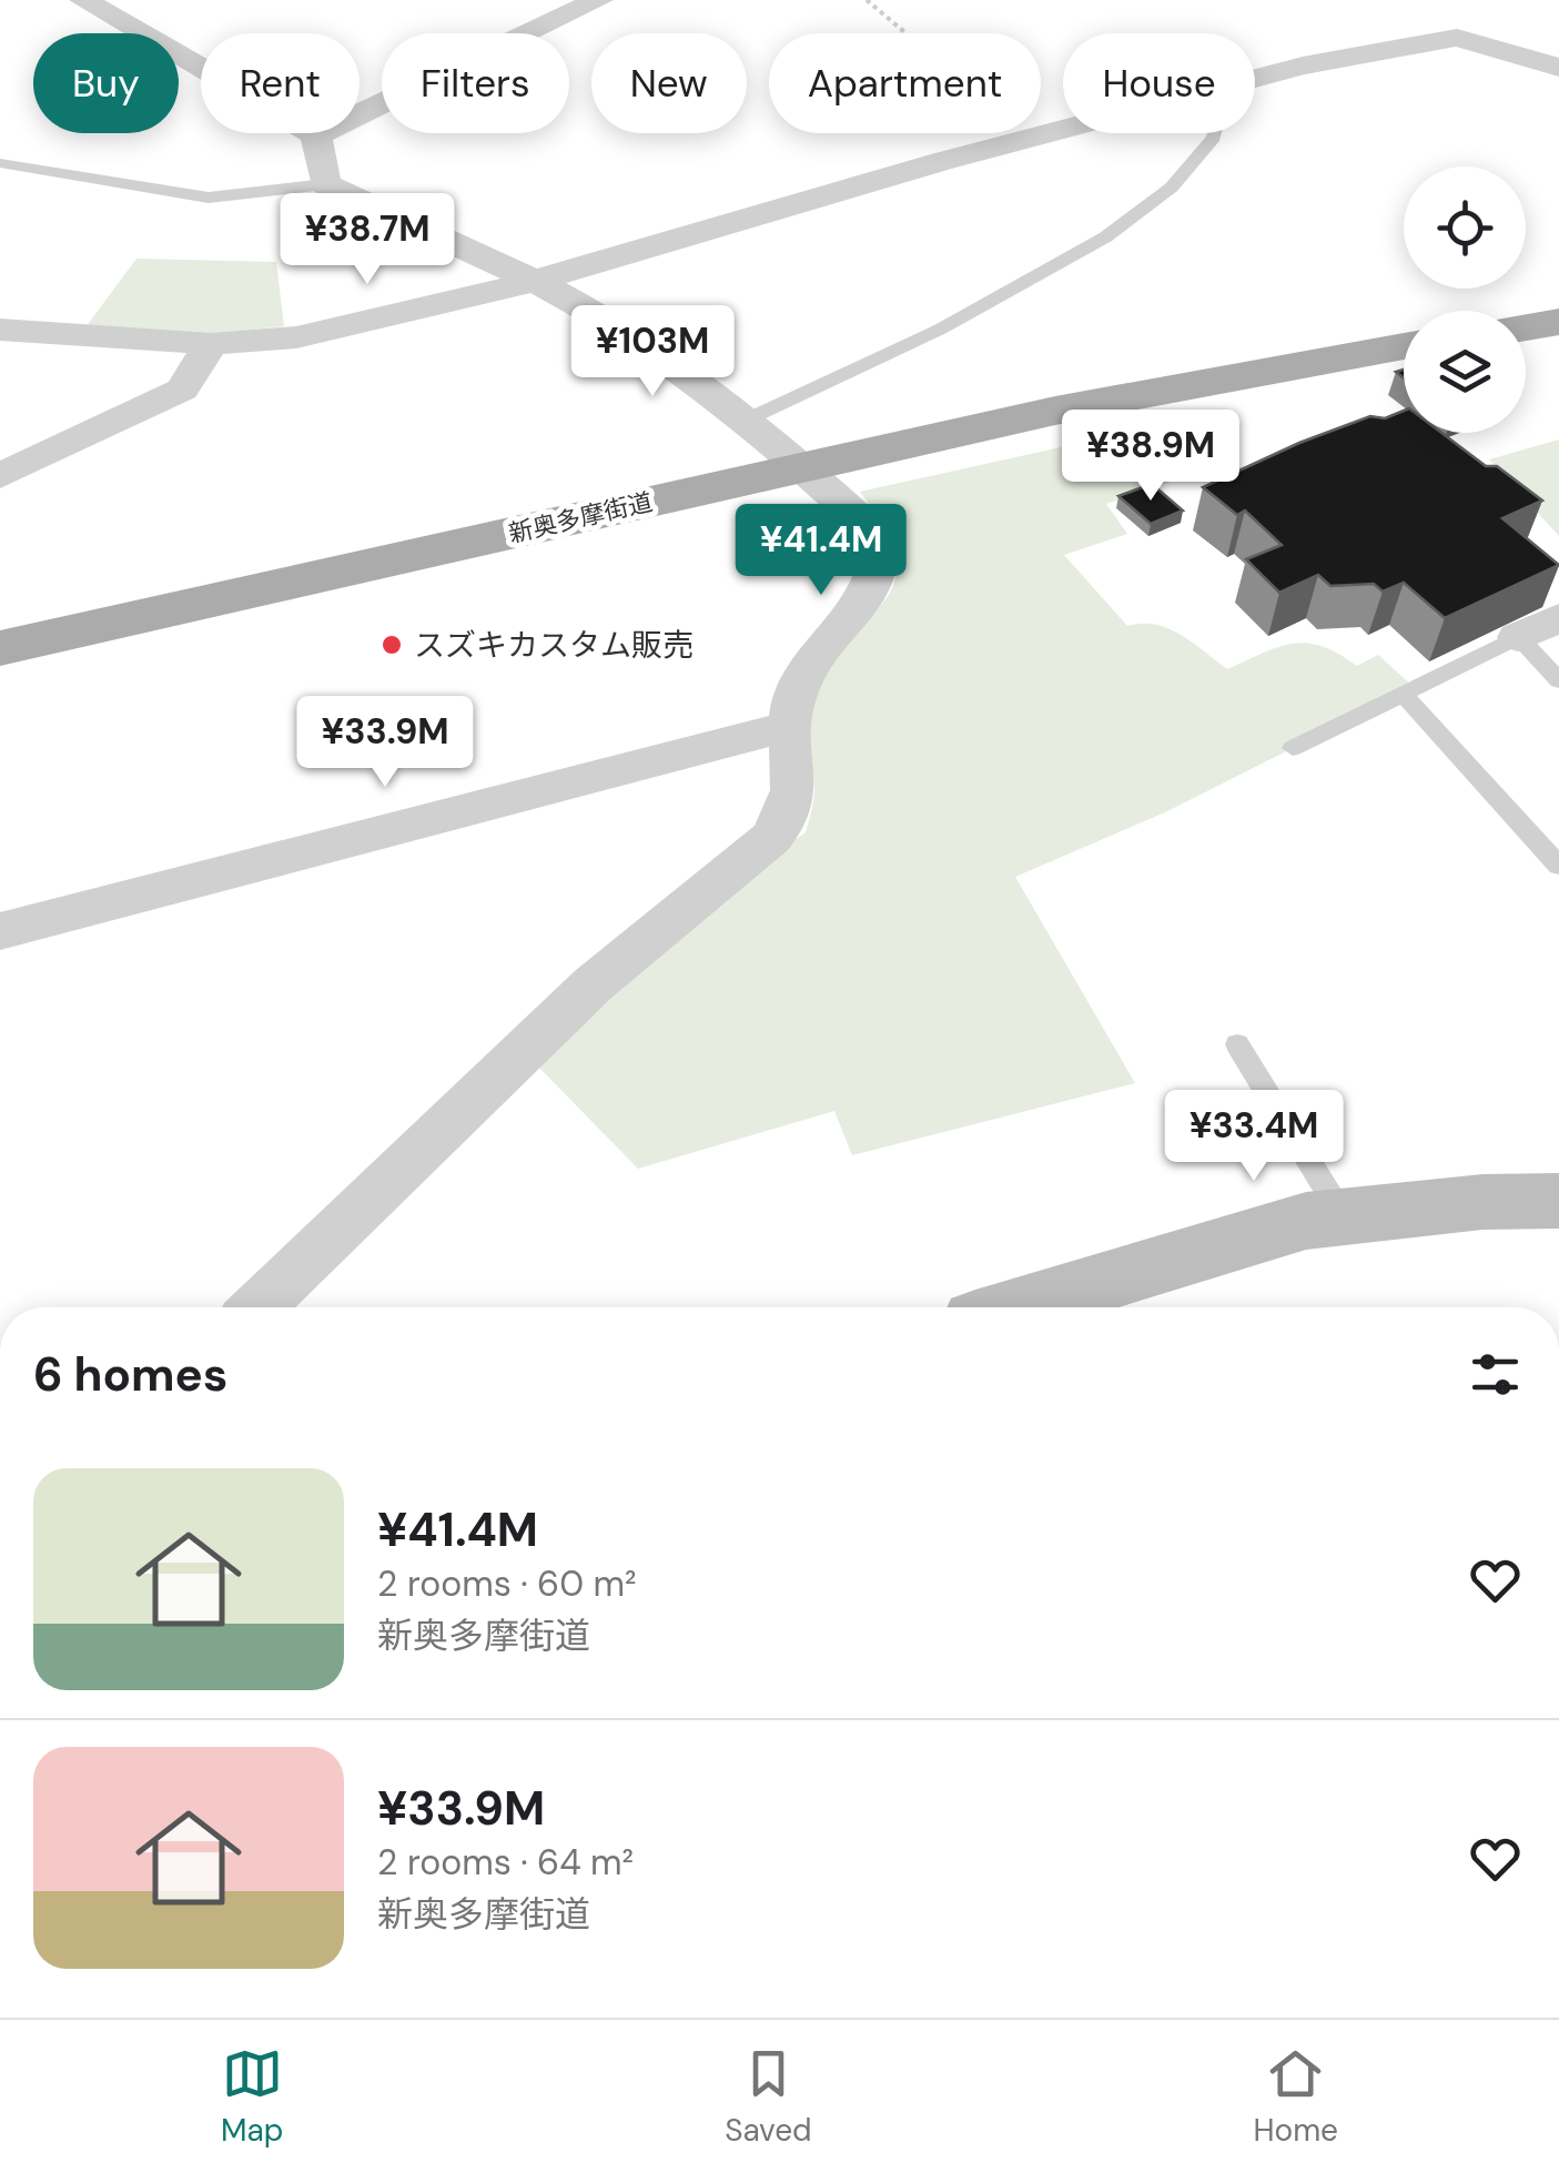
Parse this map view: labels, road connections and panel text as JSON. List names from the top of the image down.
{
  "streets": {
    "main road": ["新奥多摩街道"]
  },
  "places": ["スズキカスタム販売"],
  "page": {
    "chip": [
      "Buy",
      "Rent",
      "Filters",
      "New",
      "Apartment",
      "House"
    ],
    "price": [
      "¥38.7M",
      "¥103M",
      "¥38.9M",
      "¥41.4M",
      "¥33.9M",
      "¥33.4M"
    ],
    "heading": "6 homes",
    "list": [
      {
        "name": "¥41.4M",
        "note": "2 rooms · 60 m² · 新奥多摩街道"
      },
      {
        "name": "¥33.9M",
        "note": "2 rooms · 64 m² · 新奥多摩街道"
      }
    ],
    "tabs": ["Map", "Saved", "Home"]
  }
}
